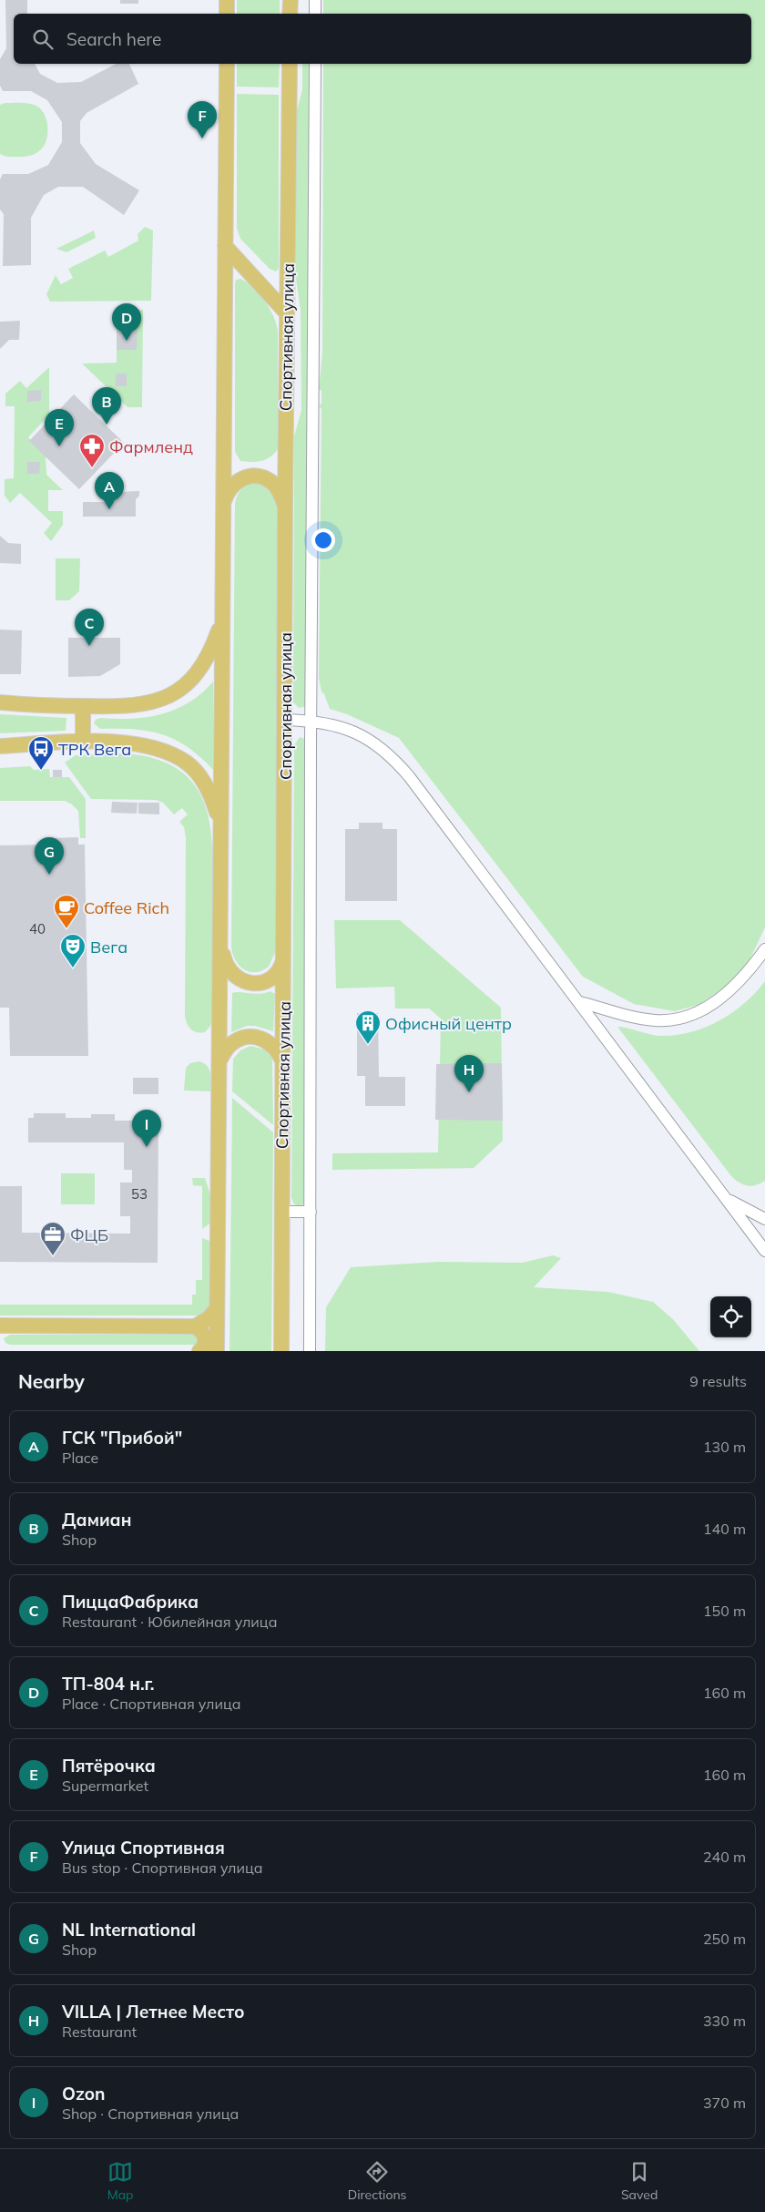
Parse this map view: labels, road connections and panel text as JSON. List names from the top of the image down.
{
  "streets": {
    "main road": ["Спортивная улица"]
  },
  "places": {
    "pharmacy": ["Фармленд"],
    "bus stop": ["ТРК Вега"],
    "cafe": ["Coffee Rich"],
    "theatre": ["Вега"],
    "building": ["Офисный центр"],
    "office": ["ФЦБ"]
  },
  "house_numbers": ["40", "53"],
  "page": {
    "search": "Search here",
    "pins": [
      "F",
      "D",
      "B",
      "E",
      "A",
      "C",
      "G",
      "H",
      "I"
    ],
    "heading": ["Nearby", "9 results"],
    "list": [
      {
        "mark": "A",
        "name": "ГСК \"Прибой\"",
        "note": "Place",
        "value": "130 m"
      },
      {
        "mark": "B",
        "name": "Дамиан",
        "note": "Shop",
        "value": "140 m"
      },
      {
        "mark": "C",
        "name": "ПиццаФабрика",
        "note": "Restaurant · Юбилейная улица",
        "value": "150 m"
      },
      {
        "mark": "D",
        "name": "ТП-804 н.г.",
        "note": "Place · Спортивная улица",
        "value": "160 m"
      },
      {
        "mark": "E",
        "name": "Пятёрочка",
        "note": "Supermarket",
        "value": "160 m"
      },
      {
        "mark": "F",
        "name": "Улица Спортивная",
        "note": "Bus stop · Спортивная улица",
        "value": "240 m"
      },
      {
        "mark": "G",
        "name": "NL International",
        "note": "Shop",
        "value": "250 m"
      },
      {
        "mark": "H",
        "name": "VILLA | Летнее Место",
        "note": "Restaurant",
        "value": "330 m"
      },
      {
        "mark": "I",
        "name": "Ozon",
        "note": "Shop · Спортивная улица",
        "value": "370 m"
      }
    ],
    "nav": ["Map", "Directions", "Saved"]
  }
}
